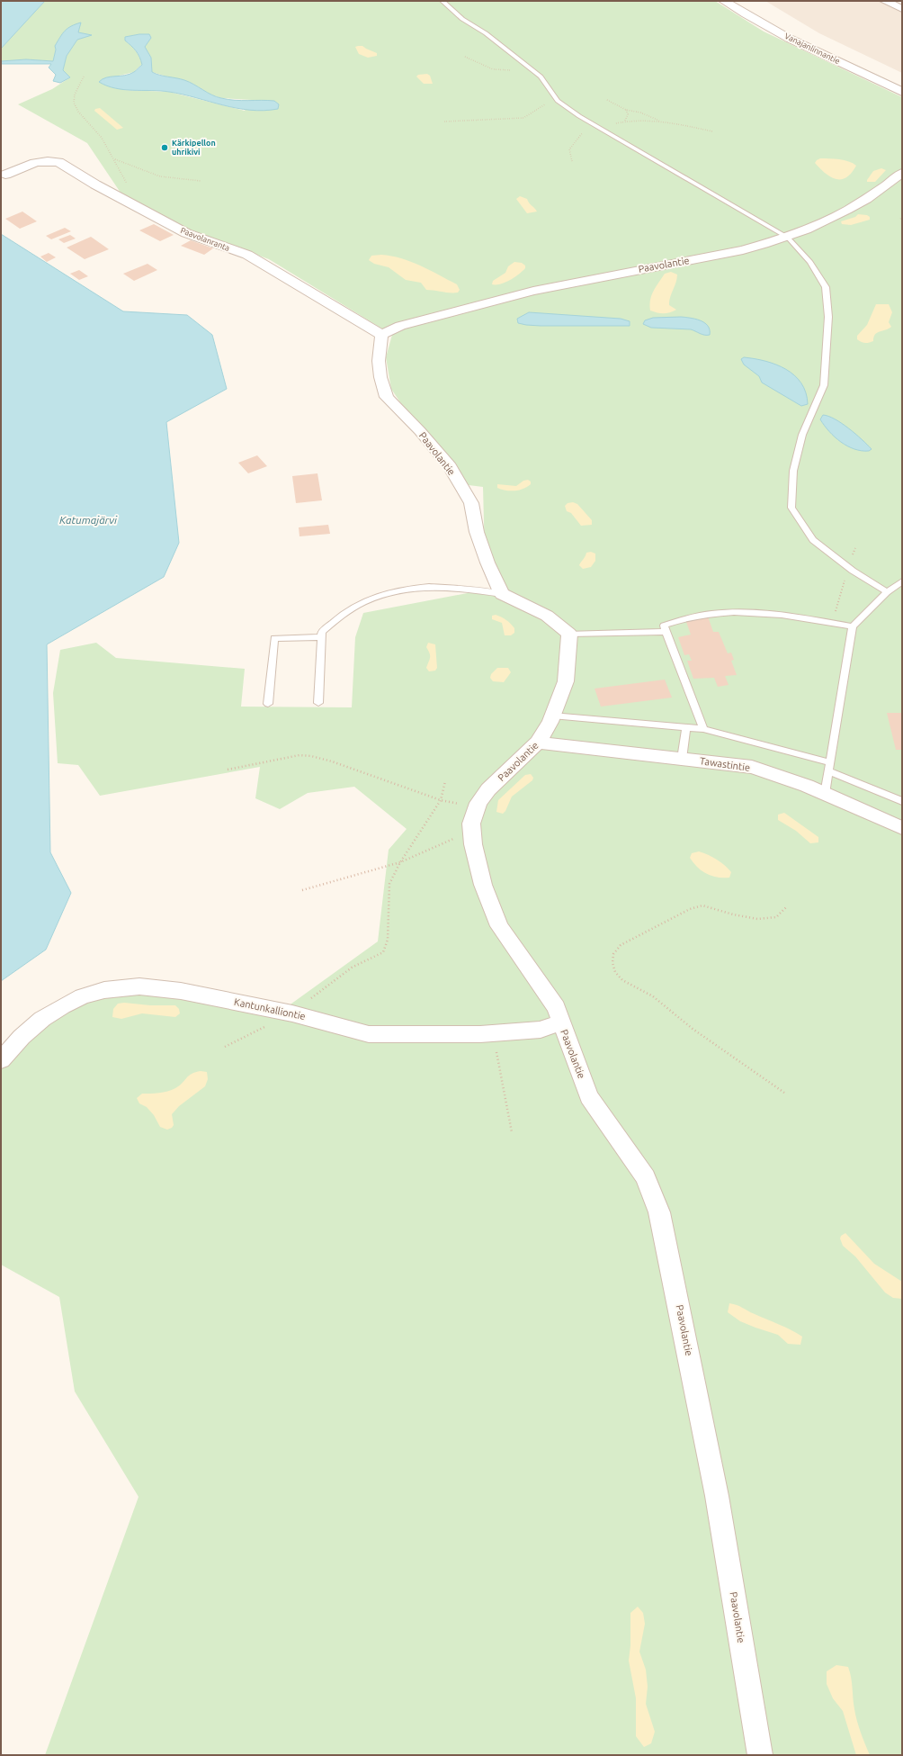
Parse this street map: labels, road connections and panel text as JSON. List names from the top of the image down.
{
  "streets": {
    "street": [
      "Vanajanlinnantie",
      "Paavolanranta",
      "Paavolantie",
      "Tawastintie",
      "Kantunkalliontie"
    ]
  },
  "crossings": [
    ["Paavolanranta", "Paavolantie"],
    ["Paavolantie", "Tawastintie"],
    ["Paavolantie", "Kantunkalliontie"]
  ],
  "water": ["Katumajärvi"],
  "places": ["Kärkipellon uhrikivi"]
}
